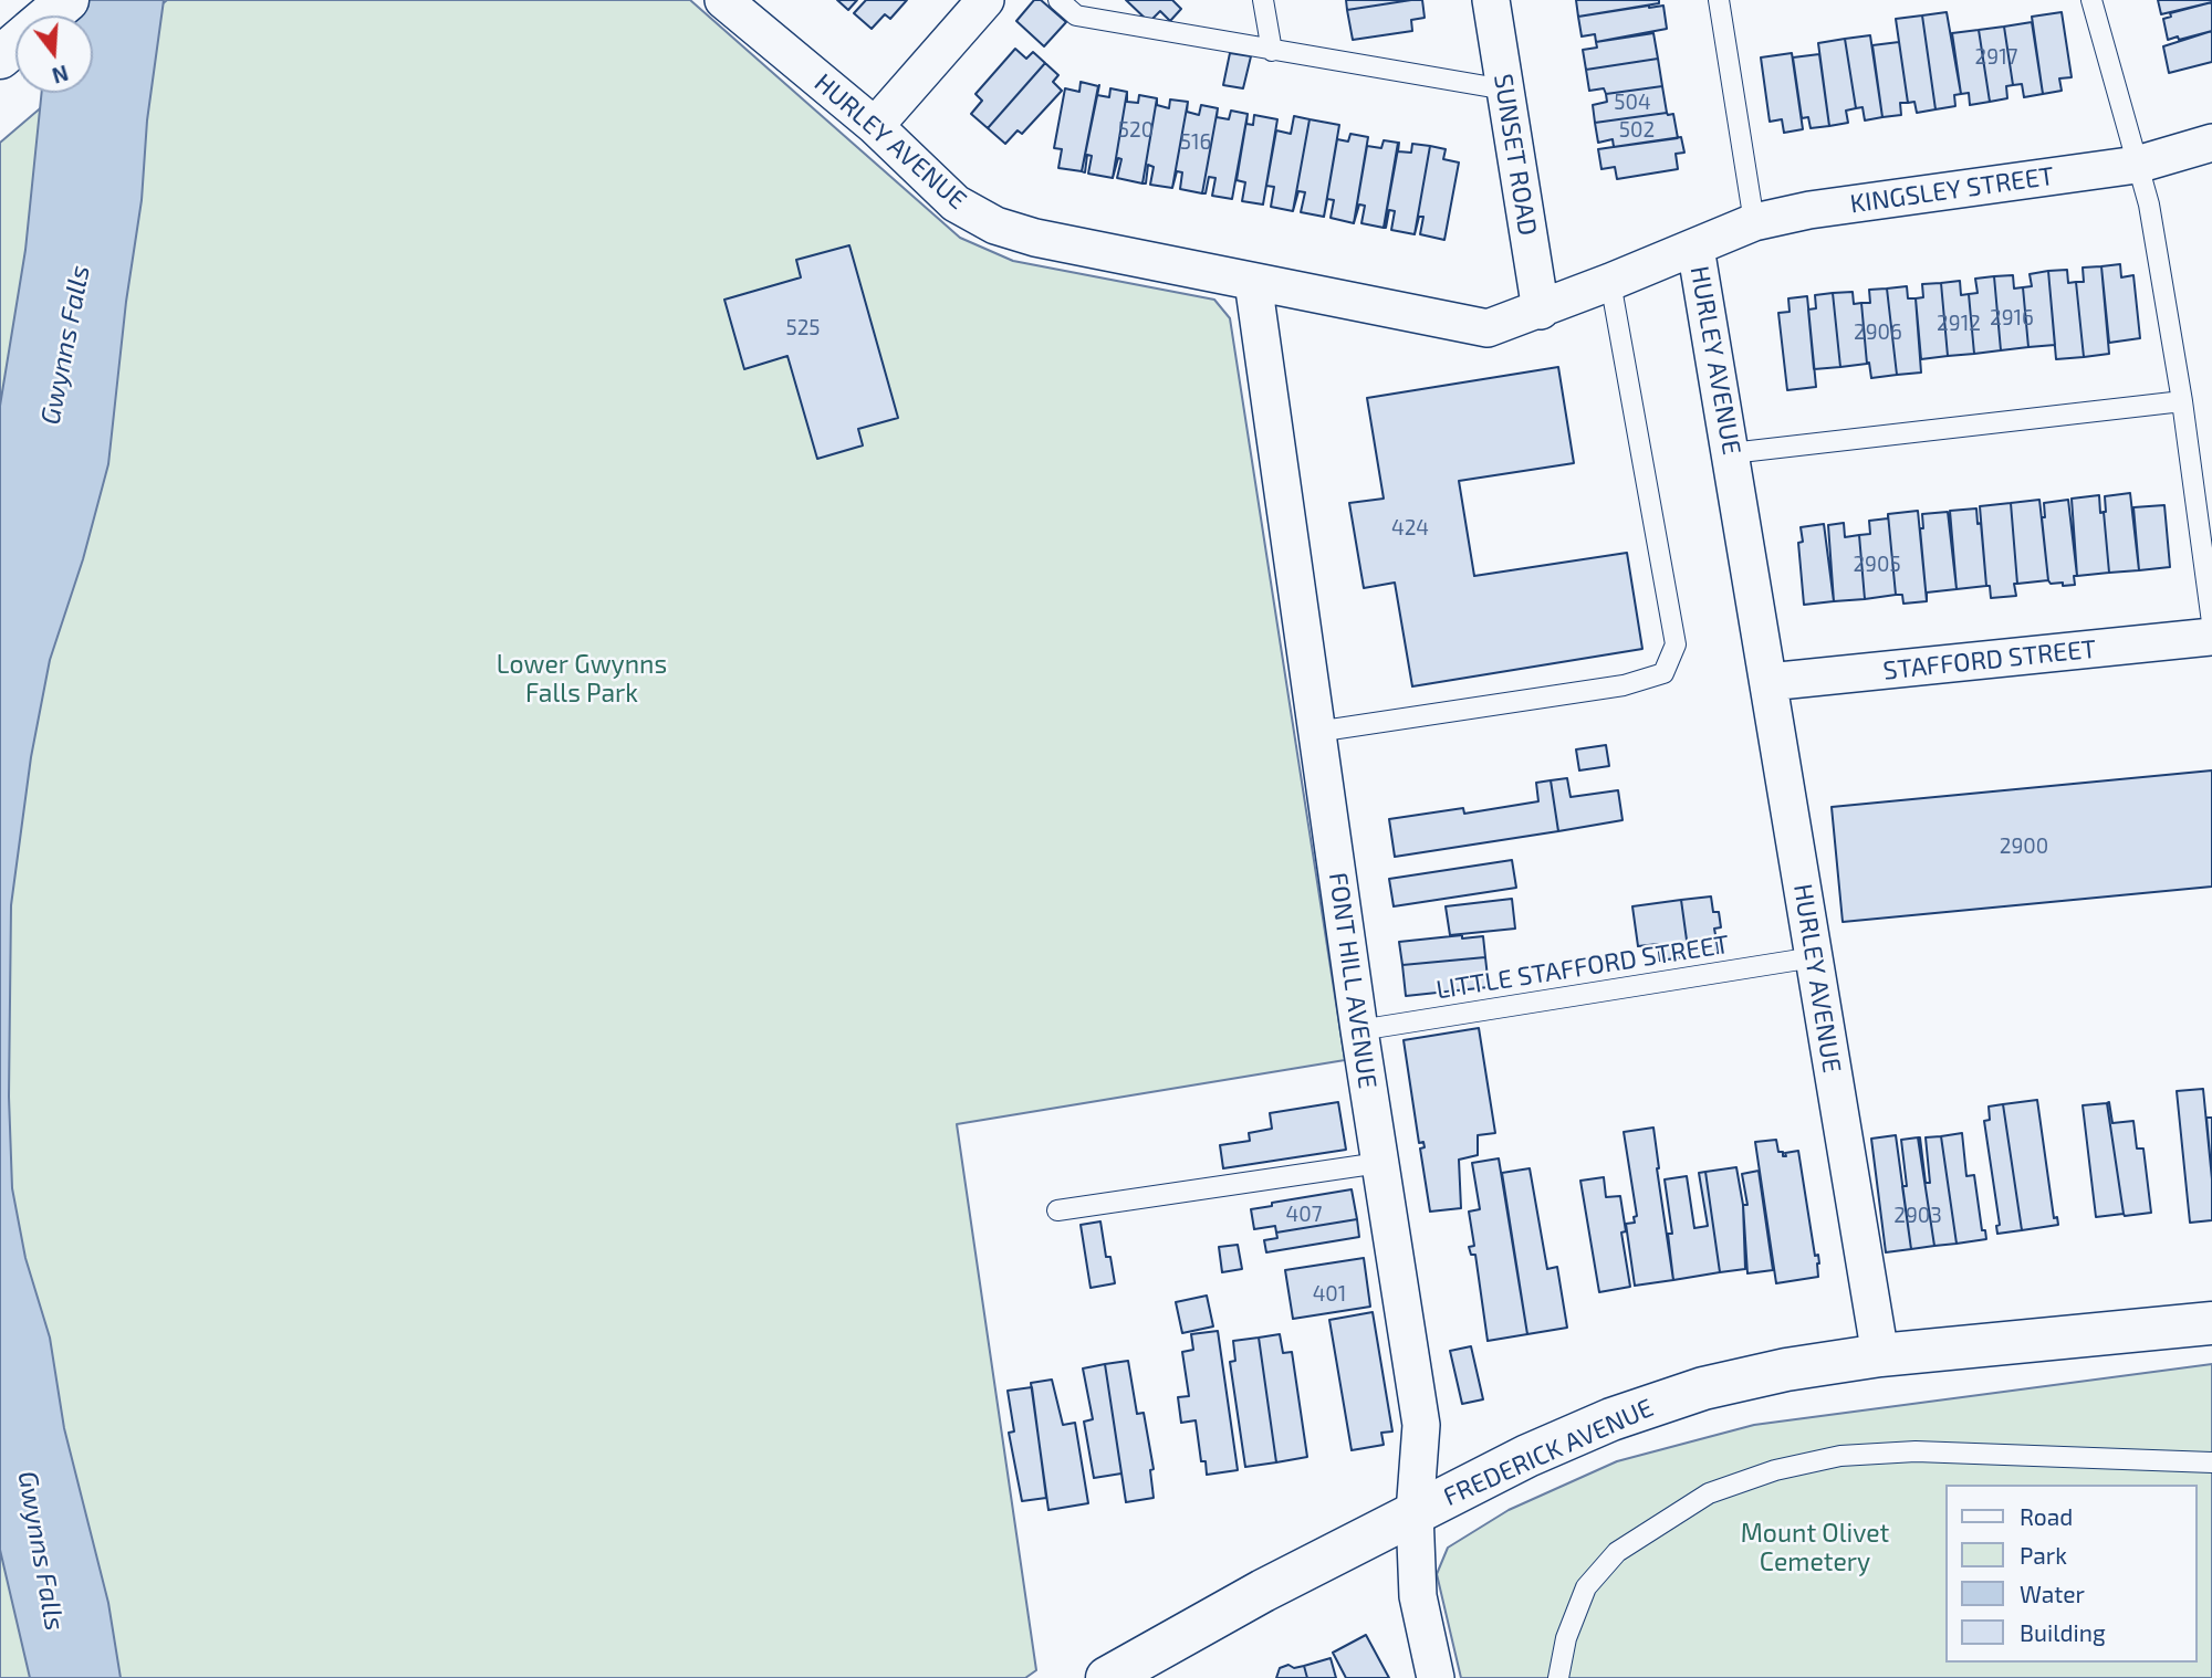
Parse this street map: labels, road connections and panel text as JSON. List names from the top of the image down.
{
  "streets": {
    "main road": ["FREDERICK AVENUE"],
    "street": [
      "HURLEY AVENUE",
      "SUNSET ROAD",
      "KINGSLEY STREET",
      "STAFFORD STREET",
      "FONT HILL AVENUE"
    ],
    "lane": ["LITTLE STAFFORD STREET"]
  },
  "crossings": [
    ["HURLEY AVENUE", "SUNSET ROAD"],
    ["HURLEY AVENUE", "KINGSLEY STREET"],
    ["HURLEY AVENUE", "STAFFORD STREET"],
    ["HURLEY AVENUE", "LITTLE STAFFORD STREET"],
    ["HURLEY AVENUE", "FONT HILL AVENUE"],
    ["HURLEY AVENUE", "FREDERICK AVENUE"],
    ["LITTLE STAFFORD STREET", "FONT HILL AVENUE"],
    ["FONT HILL AVENUE", "FREDERICK AVENUE"]
  ],
  "water": ["Gwynns Falls"],
  "parks": ["Lower Gwynns Falls Park", "Mount Olivet Cemetery"],
  "house_numbers": [
    "2917",
    "504",
    "520",
    "502",
    "516",
    "2916",
    "2912",
    "525",
    "2906",
    "424",
    "2905",
    "2900",
    "407",
    "2903",
    "401"
  ],
  "legend": [
    "Road",
    "Park",
    "Water",
    "Building"
  ],
  "north": "bottom"
}
